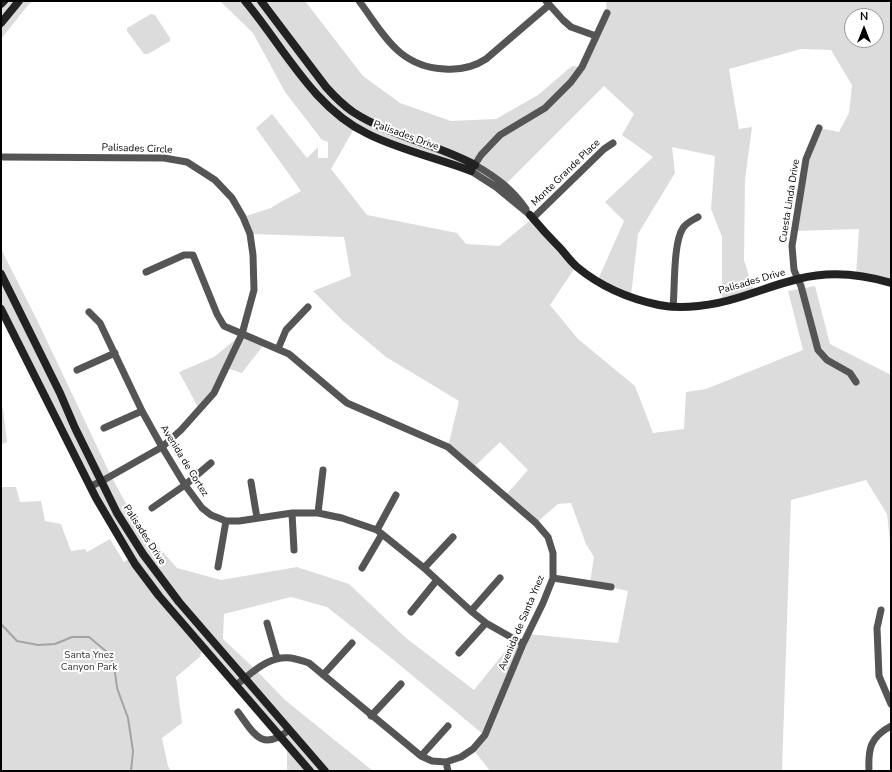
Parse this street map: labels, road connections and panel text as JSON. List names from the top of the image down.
{
  "streets": {
    "street": [
      "Palisades Drive",
      "Palisades Circle",
      "Monte Grande Place",
      "Cuesta Linda Drive",
      "Avenida de Cortez",
      "Avenida de Santa Ynez"
    ]
  },
  "crossings": [
    ["Palisades Drive", "Palisades Circle"],
    ["Palisades Drive", "Monte Grande Place"],
    ["Palisades Drive", "Cuesta Linda Drive"],
    ["Palisades Circle", "Avenida de Cortez"],
    ["Palisades Circle", "Avenida de Santa Ynez"],
    ["Avenida de Cortez", "Avenida de Santa Ynez"]
  ],
  "parks": ["Santa Ynez Canyon Park"],
  "north": "top"
}
